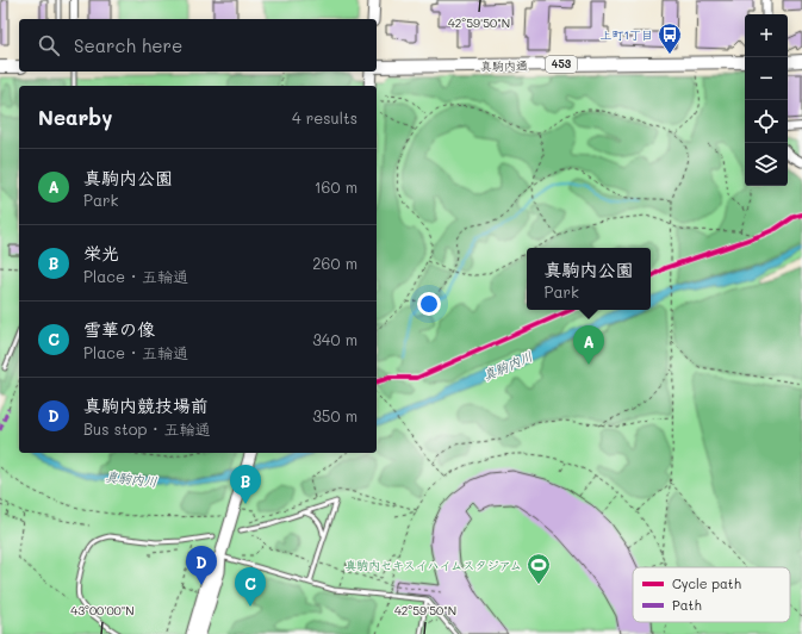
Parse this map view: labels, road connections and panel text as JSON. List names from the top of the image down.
{
  "streets": {
    "highway": ["453", "真駒内通"]
  },
  "water": ["真駒内川"],
  "places": {
    "bus stop": ["上町1丁目"],
    "sports": ["真駒内セキスイハイムスタジアム"]
  },
  "legend": ["Cycle path", "Path"],
  "page": {
    "map_buttons": ["+", "−"],
    "search": "Search here",
    "heading": ["Nearby", "4 results"],
    "list": [
      {
        "mark": "A",
        "name": "真駒内公園",
        "note": "Park",
        "value": "160 m"
      },
      {
        "mark": "B",
        "name": "栄光",
        "note": "Place · 五輪通",
        "value": "260 m"
      },
      {
        "mark": "C",
        "name": "雪華の像",
        "note": "Place · 五輪通",
        "value": "340 m"
      },
      {
        "mark": "D",
        "name": "真駒内競技場前",
        "note": "Bus stop · 五輪通",
        "value": "350 m"
      }
    ],
    "popup": ["真駒内公園", "Park"],
    "pins": [
      "A",
      "B",
      "D",
      "C"
    ]
  },
  "coordinates": ["42°59'50\"N", "43°00'00\"N"]
}
